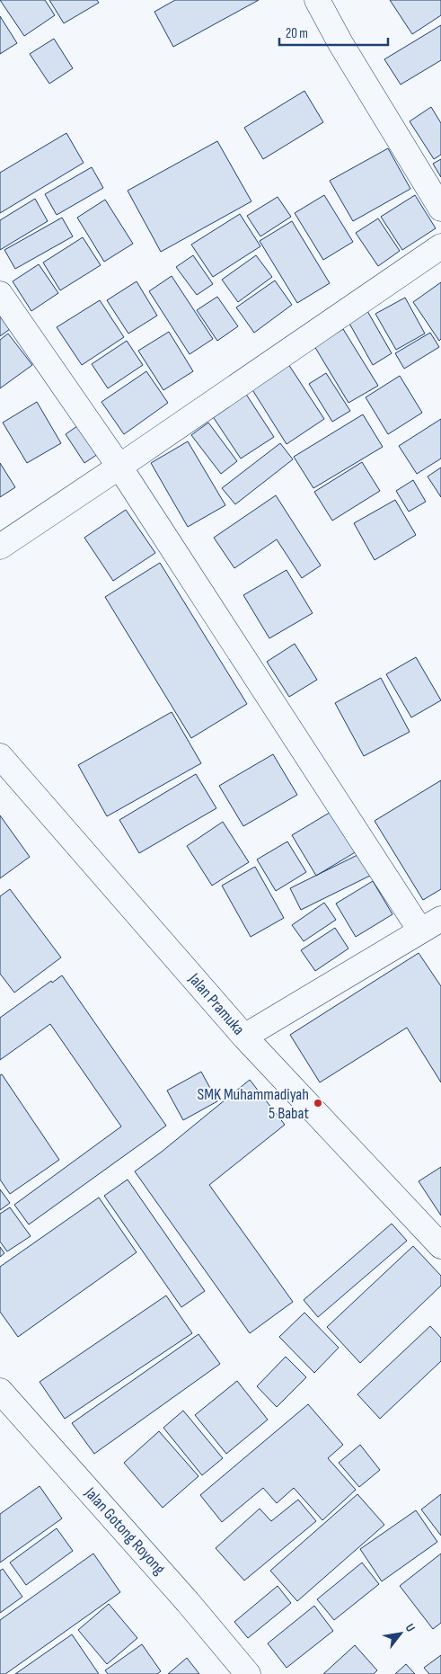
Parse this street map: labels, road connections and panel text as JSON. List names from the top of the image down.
{
  "streets": {
    "street": ["Jalan Pramuka", "Jalan Gotong Royong"]
  },
  "places": ["SMK Muhammadiyah 5 Babat"],
  "scale_bar": "20 m",
  "north": "top right"
}
